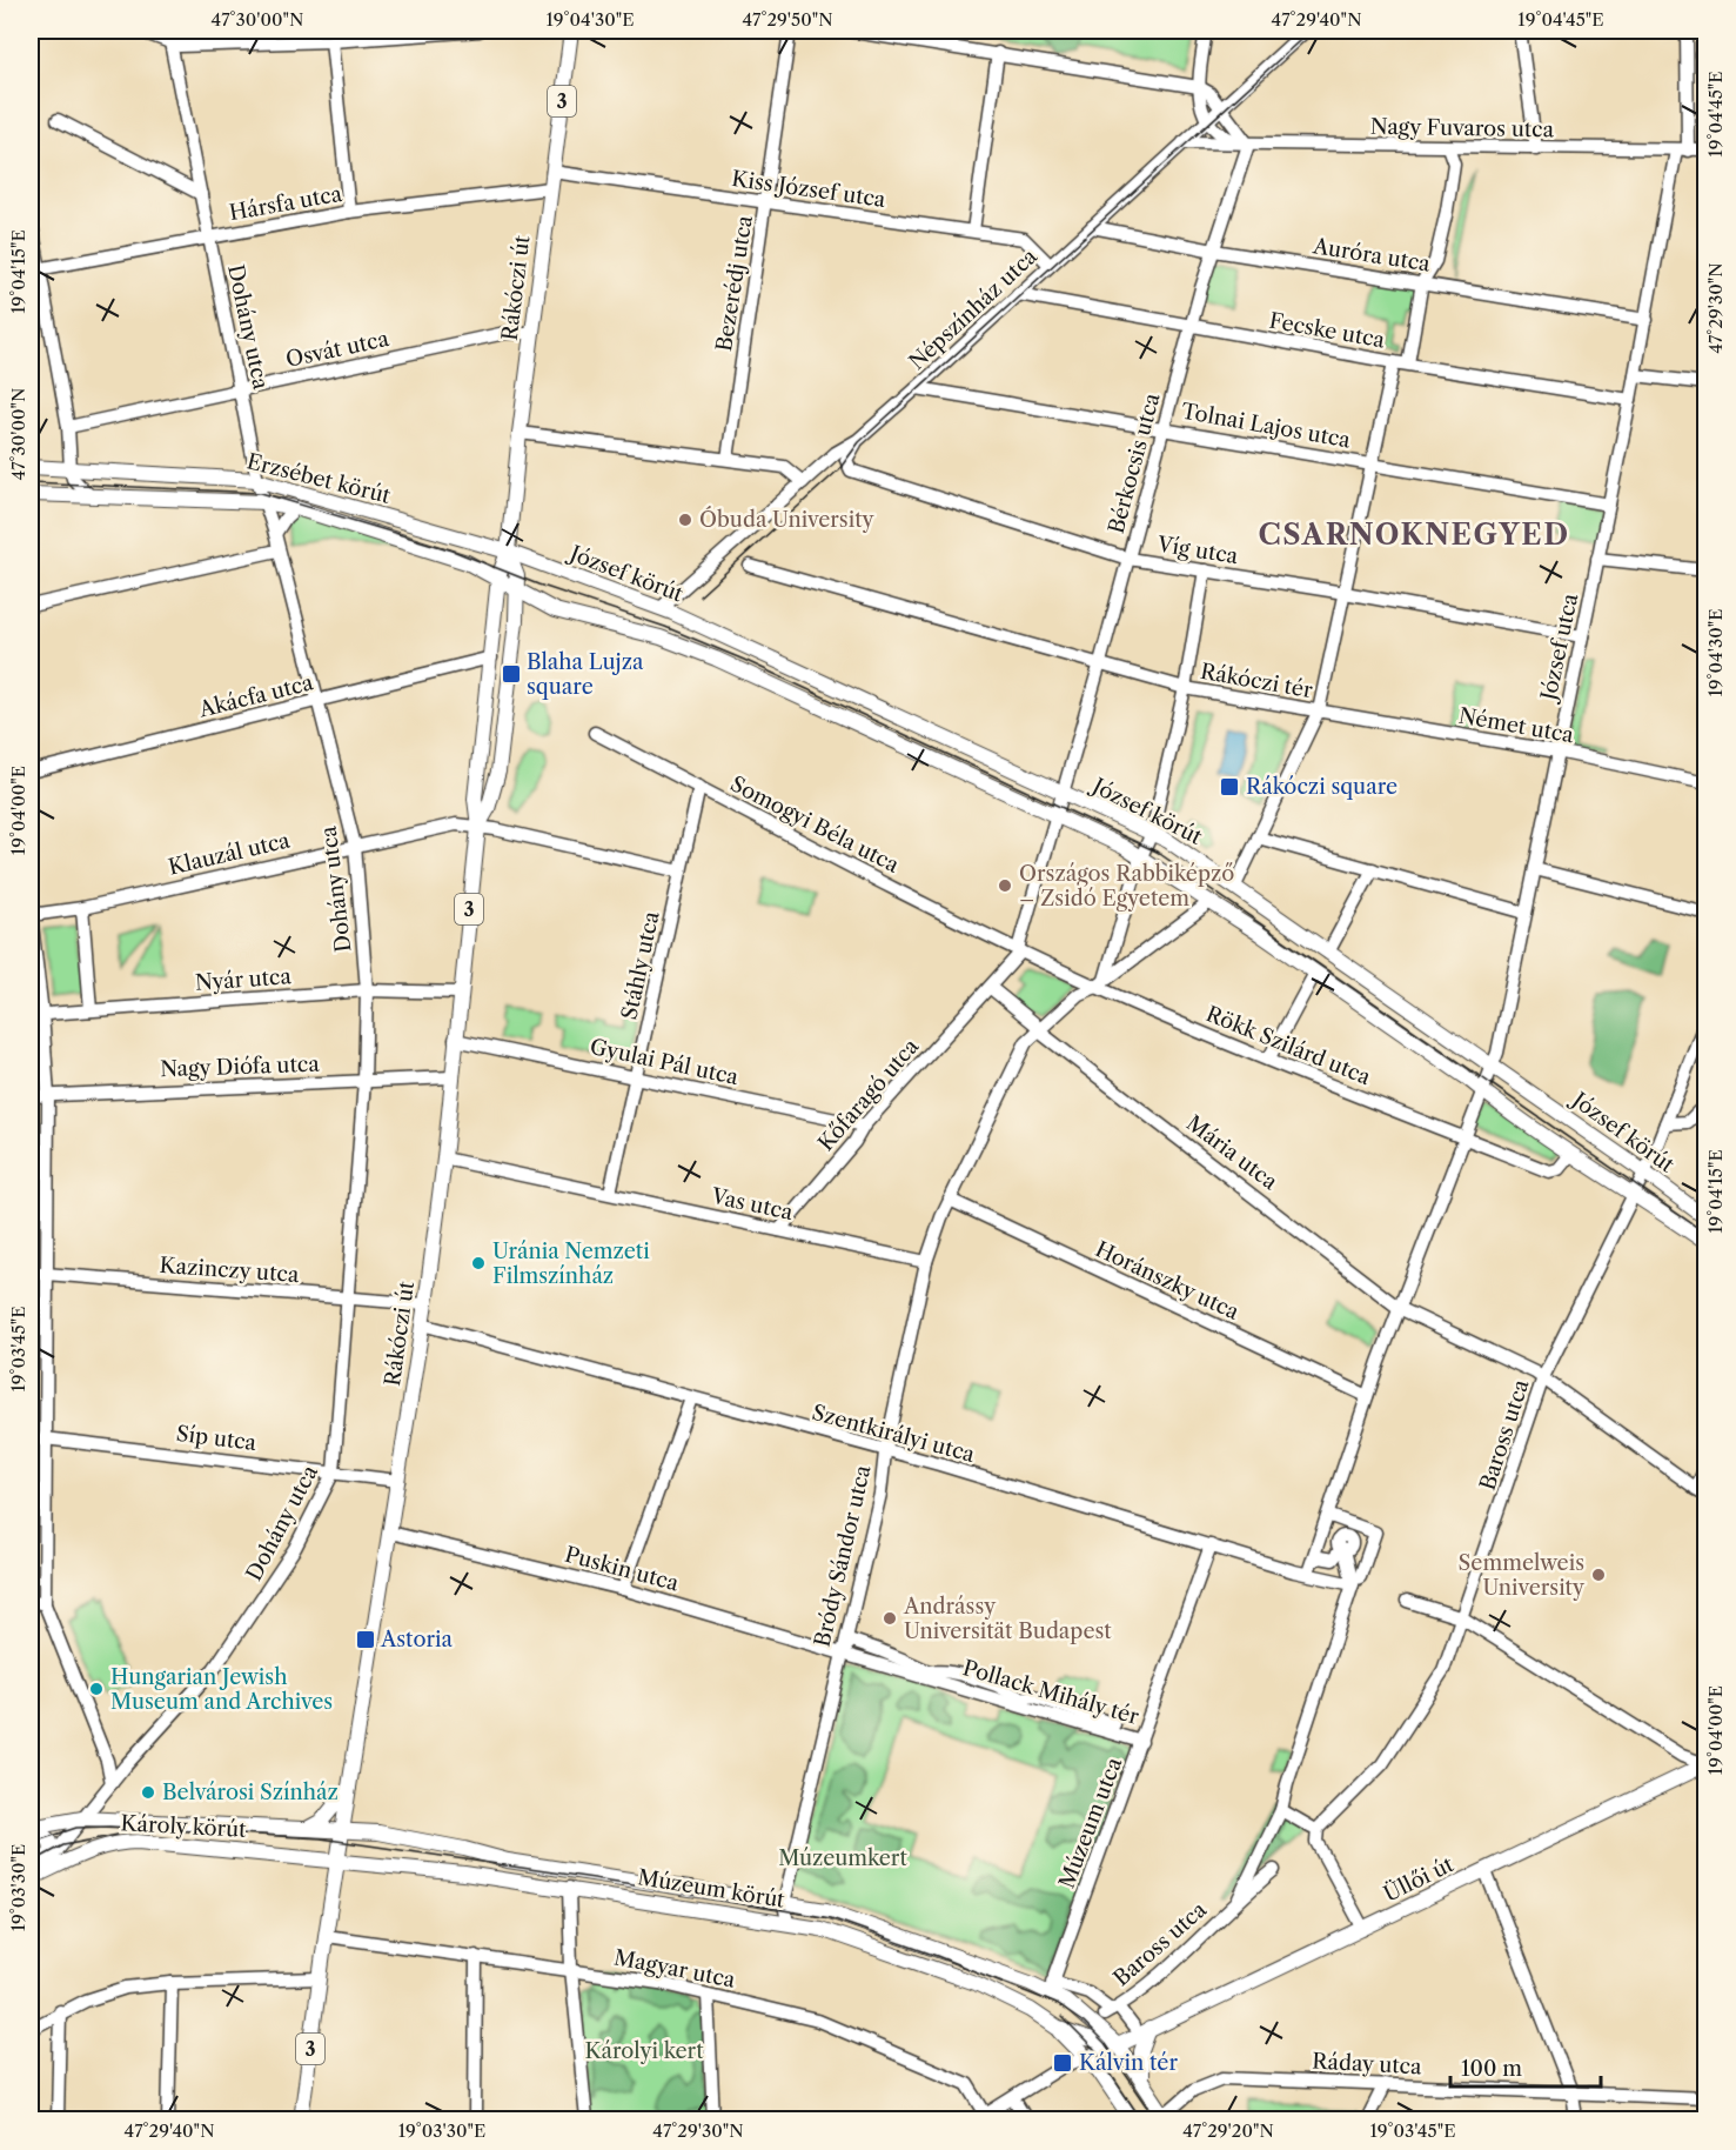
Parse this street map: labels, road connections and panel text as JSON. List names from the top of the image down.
{
  "streets": {
    "main road": [
      "3",
      "Rákóczi út",
      "Erzsébet körút",
      "József körút",
      "Károly körút",
      "Üllői út",
      "Múzeum körút"
    ],
    "street": [
      "Nagy Fuvaros utca",
      "Kiss József utca",
      "Hársfa utca",
      "Auróra utca",
      "Bezerédj utca",
      "Népszínház utca",
      "Dohány utca",
      "Fecske utca",
      "Osvát utca",
      "Tolnai Lajos utca",
      "Bérkocsis utca",
      "Víg utca",
      "József utca",
      "Rákóczi tér",
      "Akácfa utca",
      "Német utca",
      "Somogyi Béla utca",
      "Klauzál utca",
      "Stáhly utca",
      "Nyár utca",
      "Rökk Szilárd utca",
      "Gyulai Pál utca",
      "Nagy Diófa utca",
      "Kőfaragó utca",
      "Mária utca",
      "Vas utca",
      "Kazinczy utca",
      "Horánszky utca",
      "Szentkirályi utca",
      "Baross utca",
      "Síp utca",
      "Bródy Sándor utca",
      "Puskin utca",
      "Pollack Mihály tér",
      "Múzeum utca",
      "Magyar utca",
      "Ráday utca"
    ]
  },
  "crossings": [
    ["3", "Rákóczi út"],
    ["3", "Károly körút"],
    ["3", "Múzeum körút"],
    ["3", "Magyar utca"],
    ["Nagy Fuvaros utca", "Népszínház utca"],
    ["Nagy Fuvaros utca", "Bérkocsis utca"],
    ["Nagy Fuvaros utca", "József utca"],
    ["Kiss József utca", "Bezerédj utca"],
    ["Kiss József utca", "Rákóczi út"],
    ["Kiss József utca", "Népszínház utca"],
    ["Hársfa utca", "Rákóczi út"],
    ["Hársfa utca", "Dohány utca"],
    ["Auróra utca", "Népszínház utca"],
    ["Auróra utca", "Bérkocsis utca"],
    ["Auróra utca", "József utca"],
    ["Rákóczi út", "Osvát utca"],
    ["Rákóczi út", "Erzsébet körút"],
    ["Rákóczi út", "József körút"],
    ["Rákóczi út", "Akácfa utca"],
    ["Rákóczi út", "Klauzál utca"],
    ["Rákóczi út", "Nyár utca"],
    ["Rákóczi út", "Gyulai Pál utca"],
    ["Rákóczi út", "Nagy Diófa utca"],
    ["Rákóczi út", "Vas utca"],
    ["Rákóczi út", "Kazinczy utca"],
    ["Rákóczi út", "Szentkirályi utca"],
    ["Rákóczi út", "Síp utca"],
    ["Rákóczi út", "Puskin utca"],
    ["Rákóczi út", "Károly körút"],
    ["Rákóczi út", "Múzeum körút"],
    ["Népszínház utca", "Fecske utca"],
    ["Népszínház utca", "Tolnai Lajos utca"],
    ["Népszínház utca", "Víg utca"],
    ["Népszínház utca", "József körút"],
    ["Dohány utca", "Osvát utca"],
    ["Dohány utca", "Erzsébet körút"],
    ["Dohány utca", "Akácfa utca"],
    ["Dohány utca", "Klauzál utca"],
    ["Dohány utca", "Nyár utca"],
    ["Dohány utca", "Nagy Diófa utca"],
    ["Dohány utca", "Kazinczy utca"],
    ["Dohány utca", "Síp utca"],
    ["Dohány utca", "Károly körút"],
    ["Fecske utca", "Bérkocsis utca"],
    ["Fecske utca", "József utca"],
    ["Tolnai Lajos utca", "Bérkocsis utca"],
    ["Tolnai Lajos utca", "József utca"],
    ["Bérkocsis utca", "Víg utca"],
    ["Bérkocsis utca", "József körút"],
    ["Bérkocsis utca", "Somogyi Béla utca"],
    ["Bérkocsis utca", "Kőfaragó utca"],
    ["Erzsébet körút", "József körút"],
    ["Víg utca", "József utca"],
    ["József körút", "József utca"],
    ["József körút", "Rákóczi tér"],
    ["József körút", "Baross utca"],
    ["József körút", "Bródy Sándor utca"],
    ["József utca", "Német utca"],
    ["József utca", "Rökk Szilárd utca"],
    ["József utca", "Mária utca"],
    ["József utca", "Horánszky utca"],
    ["József utca", "Szentkirályi utca"],
    ["József utca", "Baross utca"],
    ["Rákóczi tér", "Német utca"],
    ["Rákóczi tér", "Somogyi Béla utca"],
    ["Rákóczi tér", "Rökk Szilárd utca"],
    ["Rákóczi tér", "Bródy Sándor utca"],
    ["Somogyi Béla utca", "Stáhly utca"],
    ["Somogyi Béla utca", "Rökk Szilárd utca"],
    ["Somogyi Béla utca", "Kőfaragó utca"],
    ["Somogyi Béla utca", "Bródy Sándor utca"],
    ["Klauzál utca", "Stáhly utca"],
    ["Stáhly utca", "Gyulai Pál utca"],
    ["Stáhly utca", "Vas utca"],
    ["Rökk Szilárd utca", "Bródy Sándor utca"],
    ["Gyulai Pál utca", "Kőfaragó utca"],
    ["Kőfaragó utca", "Mária utca"],
    ["Kőfaragó utca", "Vas utca"],
    ["Mária utca", "Baross utca"],
    ["Mária utca", "Bródy Sándor utca"],
    ["Vas utca", "Bródy Sándor utca"],
    ["Horánszky utca", "Bródy Sándor utca"],
    ["Szentkirályi utca", "Baross utca"],
    ["Szentkirályi utca", "Bródy Sándor utca"],
    ["Szentkirályi utca", "Múzeum utca"],
    ["Baross utca", "Üllői út"],
    ["Bródy Sándor utca", "Puskin utca"],
    ["Bródy Sándor utca", "Pollack Mihály tér"],
    ["Bródy Sándor utca", "Múzeum körút"],
    ["Puskin utca", "Pollack Mihály tér"],
    ["Pollack Mihály tér", "Múzeum utca"],
    ["Múzeum utca", "Múzeum körút"],
    ["Károly körút", "Múzeum körút"]
  ],
  "districts": ["CSARNOKNEGYED"],
  "parks": ["Múzeumkert", "Károlyi kert"],
  "places": {
    "other": [
      "Óbuda University",
      "Országos Rabbiképző – Zsidó Egyetem",
      "Uránia Nemzeti Filmszínház",
      "Semmelweis University",
      "Andrássy Universität Budapest",
      "Hungarian Jewish Museum and Archives",
      "Belvárosi Színház"
    ],
    "transit": [
      "Blaha Lujza square",
      "Rákóczi square",
      "Astoria",
      "Kálvin tér"
    ]
  },
  "scale_bar": "100 m",
  "coordinates": [
    "47°30'00\"N",
    "19°04'30\"E",
    "47°29'50\"N",
    "47°29'40\"N",
    "19°04'45\"E",
    "19°04'15\"E",
    "47°29'30\"N",
    "19°04'00\"E",
    "19°03'45\"E",
    "19°03'30\"E",
    "47°29'20\"N"
  ]
}
